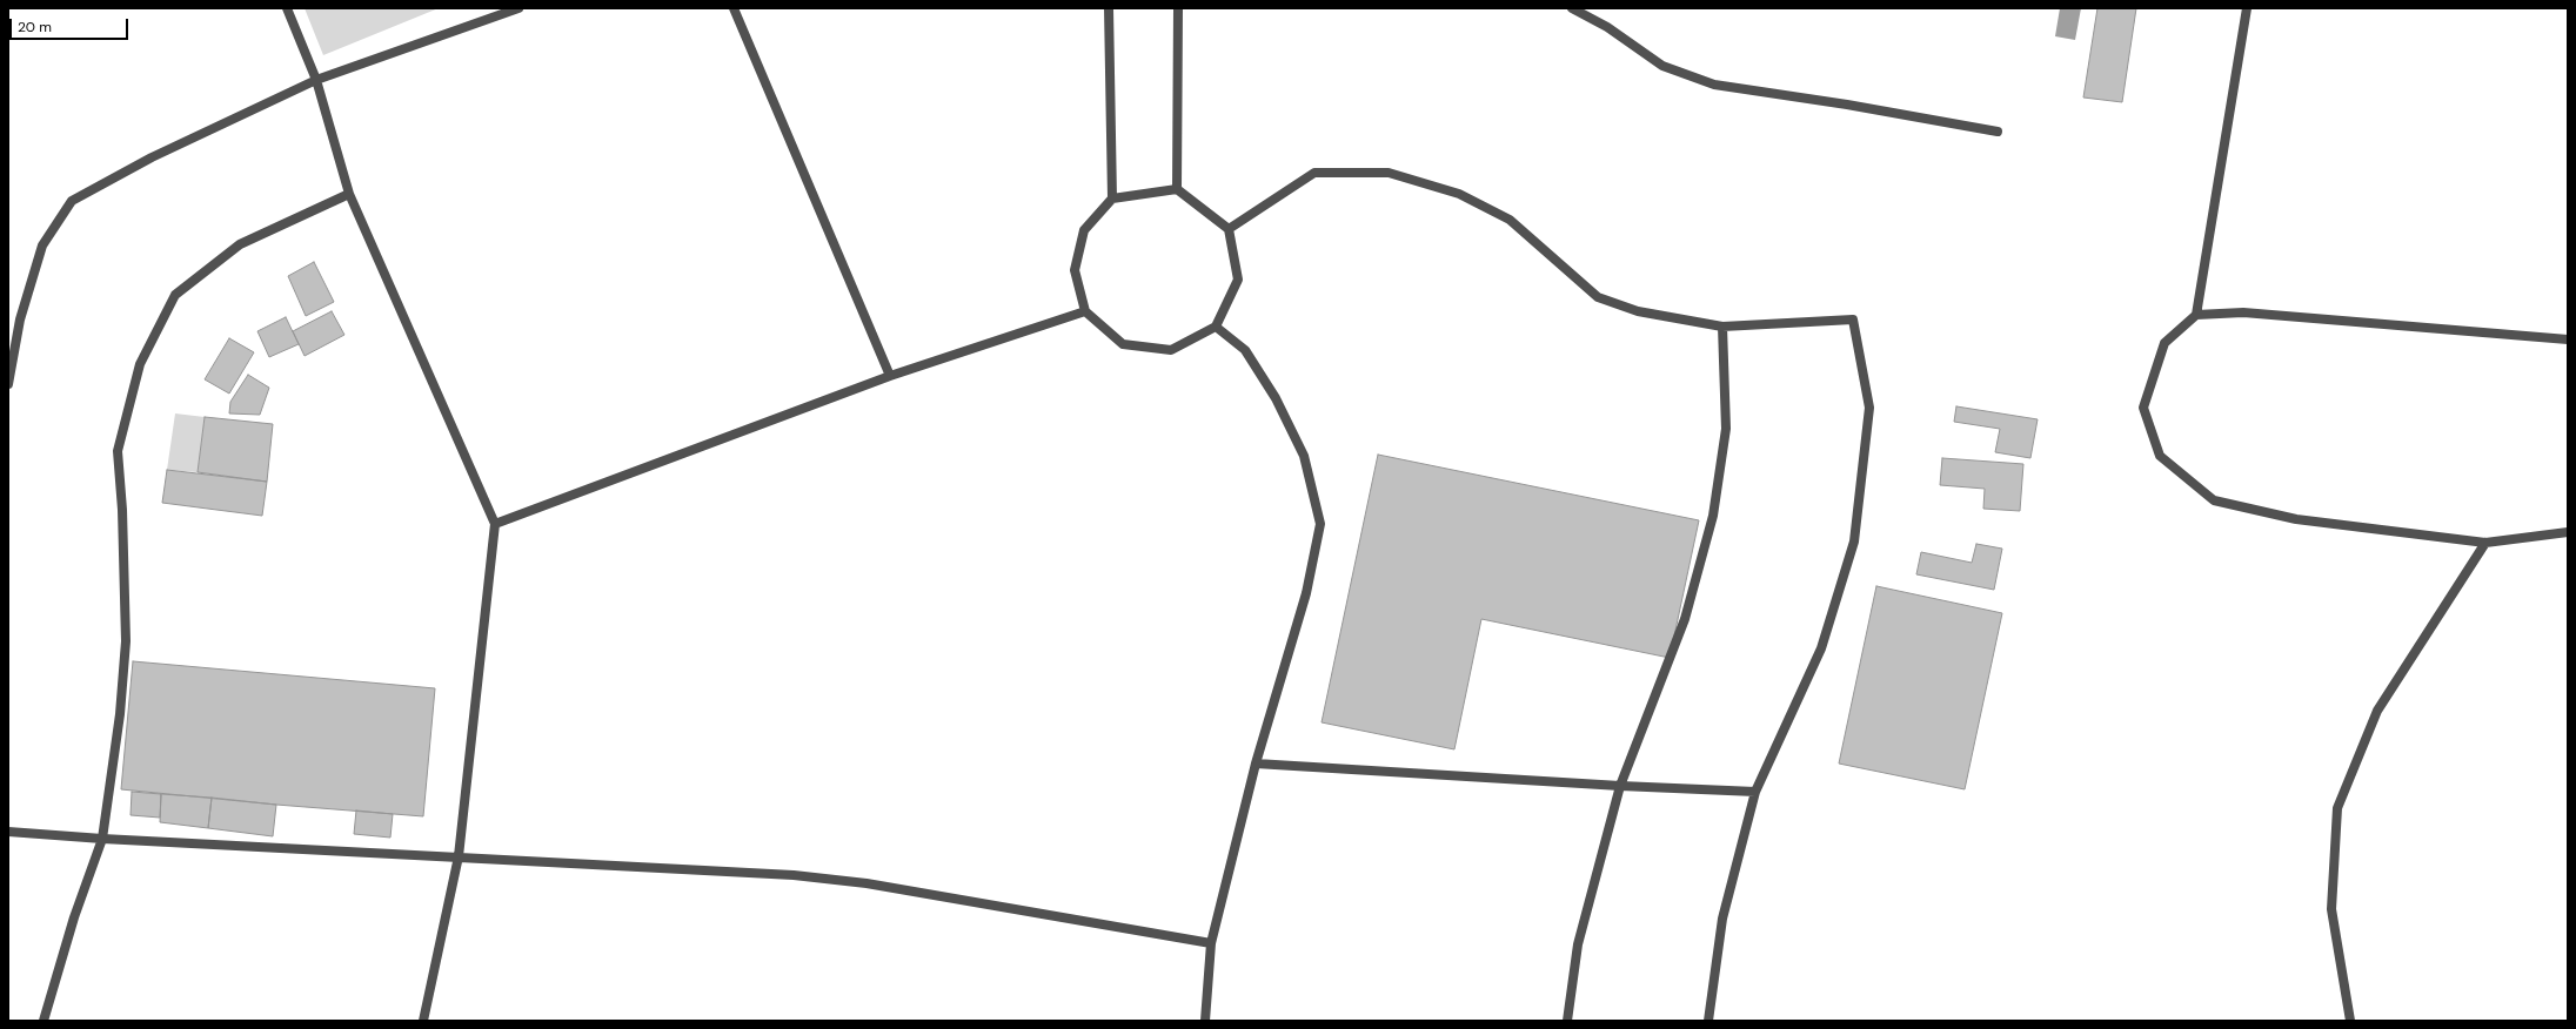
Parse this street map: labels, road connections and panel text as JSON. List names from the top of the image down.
{
  "scale_bar": "20 m"
}
